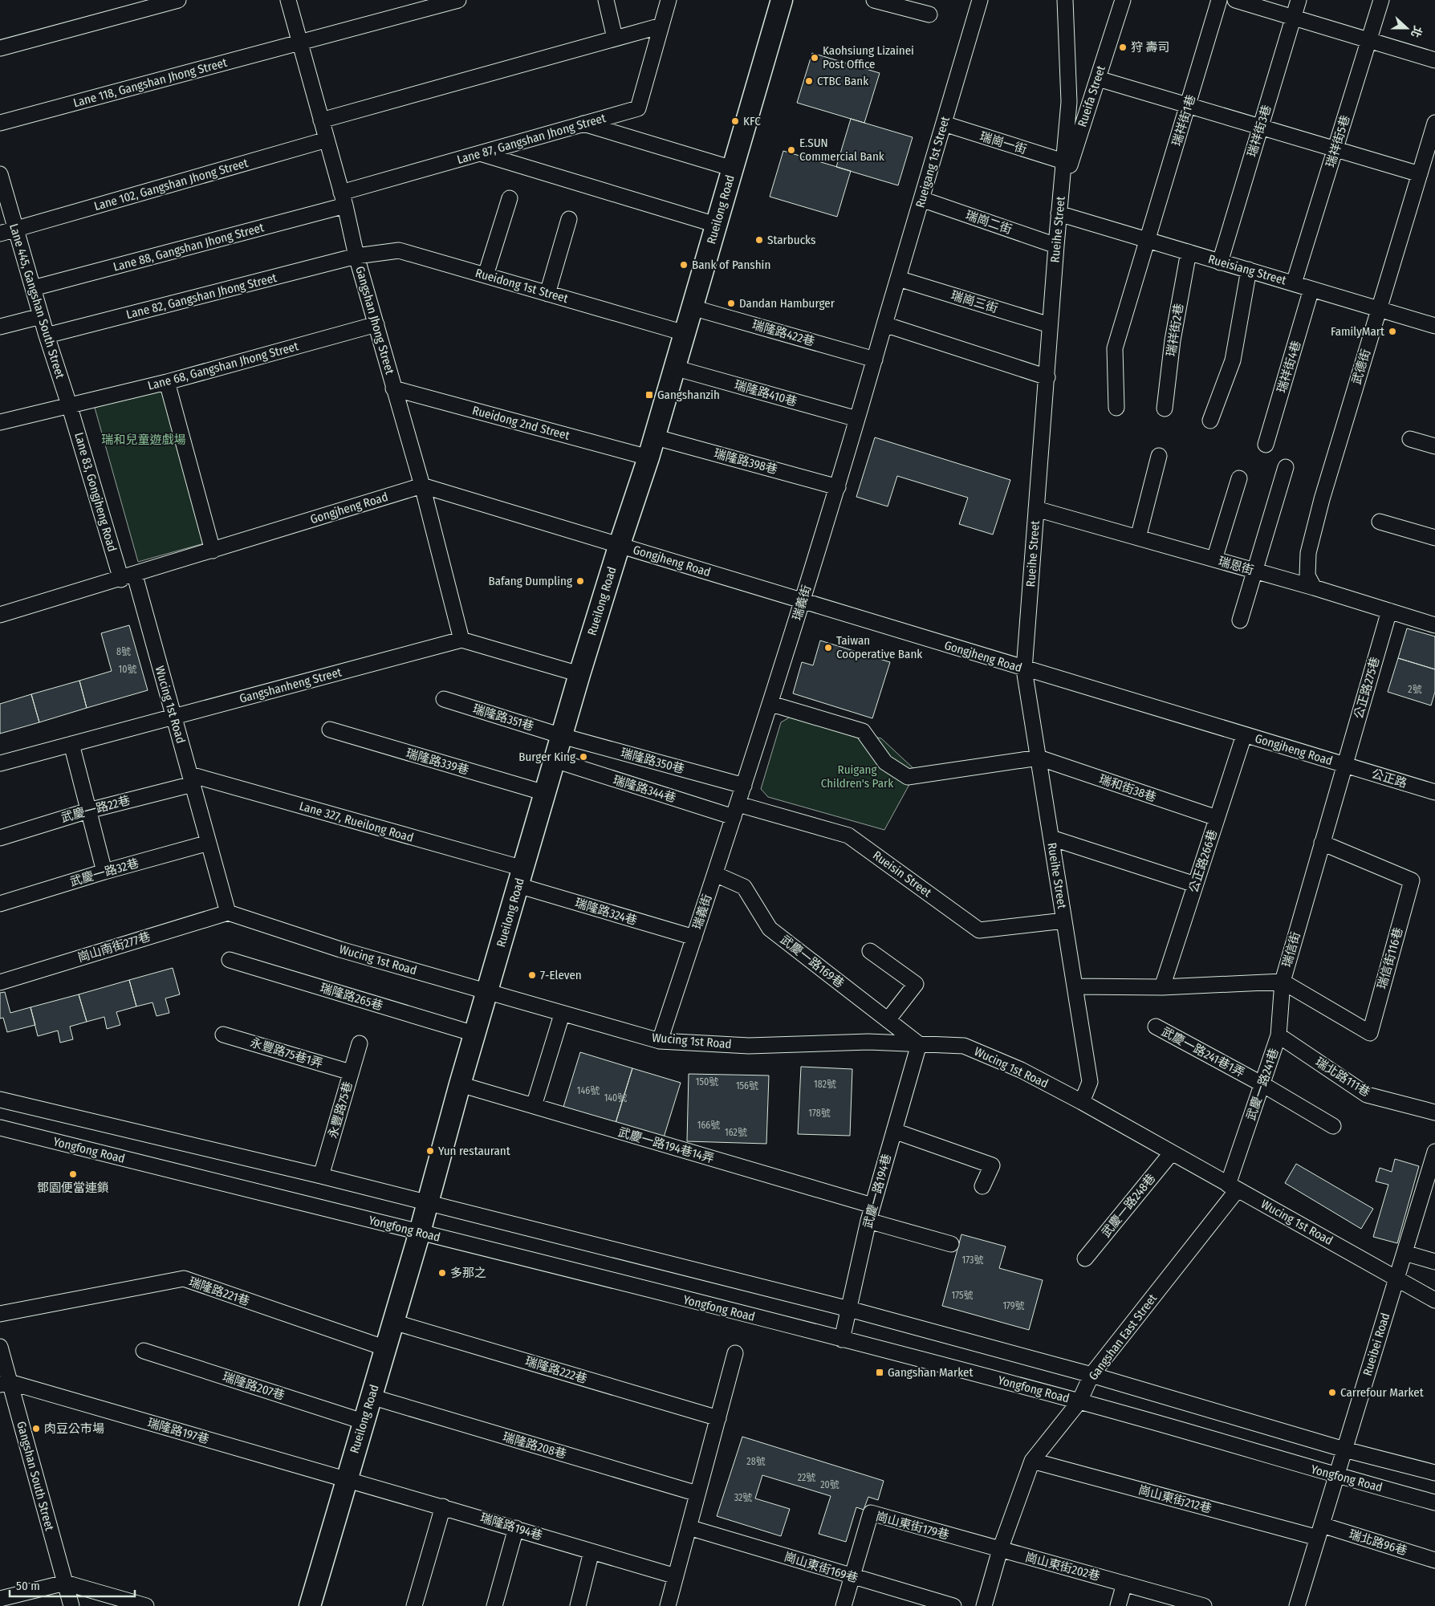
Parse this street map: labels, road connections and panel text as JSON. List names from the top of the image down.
{
  "streets": {
    "street": [
      "Lane 118, Gangshan Jhong Street",
      "Rueifa Street",
      "瑞祥街1巷",
      "瑞祥街3巷",
      "Lane 87, Gangshan Jhong Street",
      "瑞祥街5巷",
      "瑞崗一街",
      "Rueigang 1st Street",
      "Lane 102, Gangshan Jhong Street",
      "Rueilong Road",
      "瑞崗二街",
      "Rueihe Street",
      "Lane 88, Gangshan Jhong Street",
      "Rueisiang Street",
      "Rueidong 1st Street",
      "Lane 82, Gangshan Jhong Street",
      "Lane 445, Gangshan South Street",
      "瑞崗三街",
      "Gangshan Jhong Street",
      "瑞祥街2巷",
      "瑞隆路422巷",
      "Lane 68, Gangshan Jhong Street",
      "瑞祥街4巷",
      "武德街",
      "瑞隆路410巷",
      "Rueidong 2nd Street",
      "瑞隆路398巷",
      "Lane 83, Gongjheng Road",
      "Gongjheng Road",
      "瑞恩街",
      "瑞義街",
      "Gangshanheng Street",
      "公正路275巷",
      "Wucing 1st Road",
      "瑞隆路351巷",
      "瑞隆路350巷",
      "瑞隆路339巷",
      "公正路",
      "瑞和街38巷",
      "瑞隆路344巷",
      "武慶一路22巷",
      "Lane 327, Rueilong Road",
      "公正路266巷",
      "武慶一路32巷",
      "Rueisin Street",
      "瑞隆路324巷",
      "崗山南街277巷",
      "瑞信街",
      "瑞信街116巷",
      "武慶一路169巷",
      "瑞隆路265巷",
      "武慶一路241巷1弄",
      "永豐路75巷1弄",
      "瑞北路111巷",
      "武慶一路241巷",
      "永豐路75巷",
      "武慶一路194巷14弄",
      "Yongfong Road",
      "武慶一路194巷",
      "武慶一路248巷",
      "瑞隆路221巷",
      "Gangshan East Street",
      "Rueibei Road",
      "瑞隆路222巷",
      "瑞隆路207巷",
      "瑞隆路197巷",
      "瑞隆路208巷",
      "Gangshan South Street",
      "崗山東街212巷",
      "崗山東街179巷",
      "瑞隆路194巷",
      "瑞北路96巷",
      "崗山東街202巷",
      "崗山東街169巷"
    ]
  },
  "crossings": [
    ["Lane 118, Gangshan Jhong Street", "Gangshan Jhong Street"],
    ["Rueifa Street", "Rueihe Street"],
    ["瑞祥街1巷", "Rueisiang Street"],
    ["瑞祥街3巷", "Rueisiang Street"],
    ["Lane 87, Gangshan Jhong Street", "Lane 88, Gangshan Jhong Street"],
    ["Lane 87, Gangshan Jhong Street", "Gangshan Jhong Street"],
    ["瑞祥街5巷", "Rueisiang Street"],
    ["瑞崗一街", "Rueigang 1st Street"],
    ["瑞崗一街", "Rueihe Street"],
    ["Rueigang 1st Street", "瑞崗二街"],
    ["Rueigang 1st Street", "瑞崗三街"],
    ["Rueigang 1st Street", "瑞義街"],
    ["Lane 102, Gangshan Jhong Street", "Lane 445, Gangshan South Street"],
    ["Lane 102, Gangshan Jhong Street", "Gangshan Jhong Street"],
    ["Rueilong Road", "Rueidong 1st Street"],
    ["Rueilong Road", "瑞隆路422巷"],
    ["Rueilong Road", "瑞隆路410巷"],
    ["Rueilong Road", "Rueidong 2nd Street"],
    ["Rueilong Road", "瑞隆路398巷"],
    ["Rueilong Road", "Gongjheng Road"],
    ["Rueilong Road", "Wucing 1st Road"],
    ["Rueilong Road", "瑞隆路351巷"],
    ["Rueilong Road", "瑞隆路350巷"],
    ["Rueilong Road", "瑞隆路339巷"],
    ["Rueilong Road", "瑞隆路344巷"],
    ["Rueilong Road", "Lane 327, Rueilong Road"],
    ["Rueilong Road", "瑞隆路324巷"],
    ["Rueilong Road", "瑞隆路265巷"],
    ["Rueilong Road", "武慶一路194巷14弄"],
    ["Rueilong Road", "Yongfong Road"],
    ["Rueilong Road", "瑞隆路221巷"],
    ["Rueilong Road", "瑞隆路222巷"],
    ["Rueilong Road", "瑞隆路207巷"],
    ["Rueilong Road", "瑞隆路197巷"],
    ["Rueilong Road", "瑞隆路208巷"],
    ["Rueilong Road", "瑞隆路194巷"],
    ["瑞崗二街", "Rueihe Street"],
    ["Rueihe Street", "Rueisiang Street"],
    ["Rueihe Street", "瑞崗三街"],
    ["Rueihe Street", "Gongjheng Road"],
    ["Rueihe Street", "瑞恩街"],
    ["Rueihe Street", "Wucing 1st Road"],
    ["Rueihe Street", "瑞和街38巷"],
    ["Rueihe Street", "Rueisin Street"],
    ["Rueihe Street", "瑞信街"],
    ["Lane 88, Gangshan Jhong Street", "Lane 445, Gangshan South Street"],
    ["Lane 88, Gangshan Jhong Street", "Gangshan Jhong Street"],
    ["Rueisiang Street", "瑞祥街2巷"],
    ["Rueisiang Street", "瑞祥街4巷"],
    ["Rueisiang Street", "武德街"],
    ["Rueidong 1st Street", "Lane 82, Gangshan Jhong Street"],
    ["Rueidong 1st Street", "Gangshan Jhong Street"],
    ["Lane 82, Gangshan Jhong Street", "Lane 445, Gangshan South Street"],
    ["Lane 82, Gangshan Jhong Street", "Gangshan Jhong Street"],
    ["Lane 445, Gangshan South Street", "Lane 68, Gangshan Jhong Street"],
    ["Lane 445, Gangshan South Street", "Lane 83, Gongjheng Road"],
    ["Gangshan Jhong Street", "Lane 68, Gangshan Jhong Street"],
    ["Gangshan Jhong Street", "Rueidong 2nd Street"],
    ["Gangshan Jhong Street", "Gongjheng Road"],
    ["Gangshan Jhong Street", "Gangshanheng Street"],
    ["瑞隆路422巷", "瑞義街"],
    ["Lane 68, Gangshan Jhong Street", "Lane 83, Gongjheng Road"],
    ["武德街", "瑞恩街"],
    ["瑞隆路410巷", "瑞義街"],
    ["瑞隆路398巷", "瑞義街"],
    ["Lane 83, Gongjheng Road", "Gongjheng Road"],
    ["Lane 83, Gongjheng Road", "Wucing 1st Road"],
    ["Gongjheng Road", "瑞義街"],
    ["Gongjheng Road", "公正路275巷"],
    ["Gongjheng Road", "Wucing 1st Road"],
    ["Gongjheng Road", "公正路"],
    ["Gongjheng Road", "公正路266巷"],
    ["Gongjheng Road", "瑞信街"],
    ["瑞恩街", "公正路275巷"],
    ["瑞義街", "Wucing 1st Road"],
    ["瑞義街", "瑞隆路350巷"],
    ["瑞義街", "瑞隆路344巷"],
    ["瑞義街", "Rueisin Street"],
    ["瑞義街", "瑞隆路324巷"],
    ["瑞義街", "武慶一路169巷"],
    ["Gangshanheng Street", "Wucing 1st Road"],
    ["公正路275巷", "公正路"],
    ["公正路275巷", "瑞信街"],
    ["Wucing 1st Road", "武慶一路22巷"],
    ["Wucing 1st Road", "Lane 327, Rueilong Road"],
    ["Wucing 1st Road", "武慶一路32巷"],
    ["Wucing 1st Road", "崗山南街277巷"],
    ["Wucing 1st Road", "武慶一路169巷"],
    ["Wucing 1st Road", "武慶一路241巷"],
    ["Wucing 1st Road", "武慶一路194巷"],
    ["Wucing 1st Road", "武慶一路248巷"],
    ["Wucing 1st Road", "Gangshan East Street"],
    ["Wucing 1st Road", "Rueibei Road"],
    ["瑞隆路351巷", "瑞隆路350巷"],
    ["公正路", "瑞信街"],
    ["瑞和街38巷", "公正路266巷"],
    ["瑞隆路344巷", "Rueisin Street"],
    ["武慶一路22巷", "Lane 327, Rueilong Road"],
    ["Lane 327, Rueilong Road", "瑞隆路324巷"],
    ["公正路266巷", "瑞信街"],
    ["瑞信街", "瑞信街116巷"],
    ["瑞信街", "武慶一路241巷"],
    ["瑞信街116巷", "武慶一路241巷"],
    ["武慶一路169巷", "武慶一路194巷"],
    ["武慶一路241巷1弄", "武慶一路241巷"],
    ["永豐路75巷1弄", "永豐路75巷"],
    ["瑞北路111巷", "武慶一路241巷"],
    ["武慶一路241巷", "Gangshan East Street"],
    ["武慶一路194巷14弄", "武慶一路194巷"],
    ["Yongfong Road", "武慶一路194巷"],
    ["Yongfong Road", "Gangshan East Street"],
    ["Yongfong Road", "Rueibei Road"],
    ["Gangshan East Street", "崗山東街212巷"],
    ["Gangshan East Street", "崗山東街179巷"],
    ["Gangshan East Street", "崗山東街202巷"],
    ["Rueibei Road", "崗山東街212巷"],
    ["Rueibei Road", "瑞北路96巷"],
    ["瑞隆路197巷", "Gangshan South Street"],
    ["瑞隆路197巷", "瑞隆路194巷"],
    ["崗山東街212巷", "瑞北路96巷"],
    ["崗山東街179巷", "崗山東街202巷"],
    ["崗山東街179巷", "崗山東街169巷"]
  ],
  "parks": ["瑞和兒童遊戲場", "Ruigang Children's Park"],
  "places": {
    "other": [
      "狩 壽司",
      "Kaohsiung Lizainei Post Office",
      "CTBC Bank",
      "KFC",
      "E.SUN Commercial Bank",
      "Starbucks",
      "Bank of Panshin",
      "Dandan Hamburger",
      "FamilyMart",
      "Bafang Dumpling",
      "Taiwan Cooperative Bank",
      "Burger King",
      "7-Eleven",
      "Yun restaurant",
      "鄧園便當連鎖",
      "多那之",
      "Carrefour Market",
      "肉豆公市場"
    ],
    "transit": ["Gangshanzih", "Gangshan Market"]
  },
  "house_numbers": [
    "8號",
    "10號",
    "2號",
    "150號",
    "182號",
    "156號",
    "146號",
    "140號",
    "178號",
    "166號",
    "162號",
    "173號",
    "175號",
    "179號",
    "28號",
    "22號",
    "20號",
    "32號"
  ],
  "scale_bar": "50 m",
  "north": "right"
}
